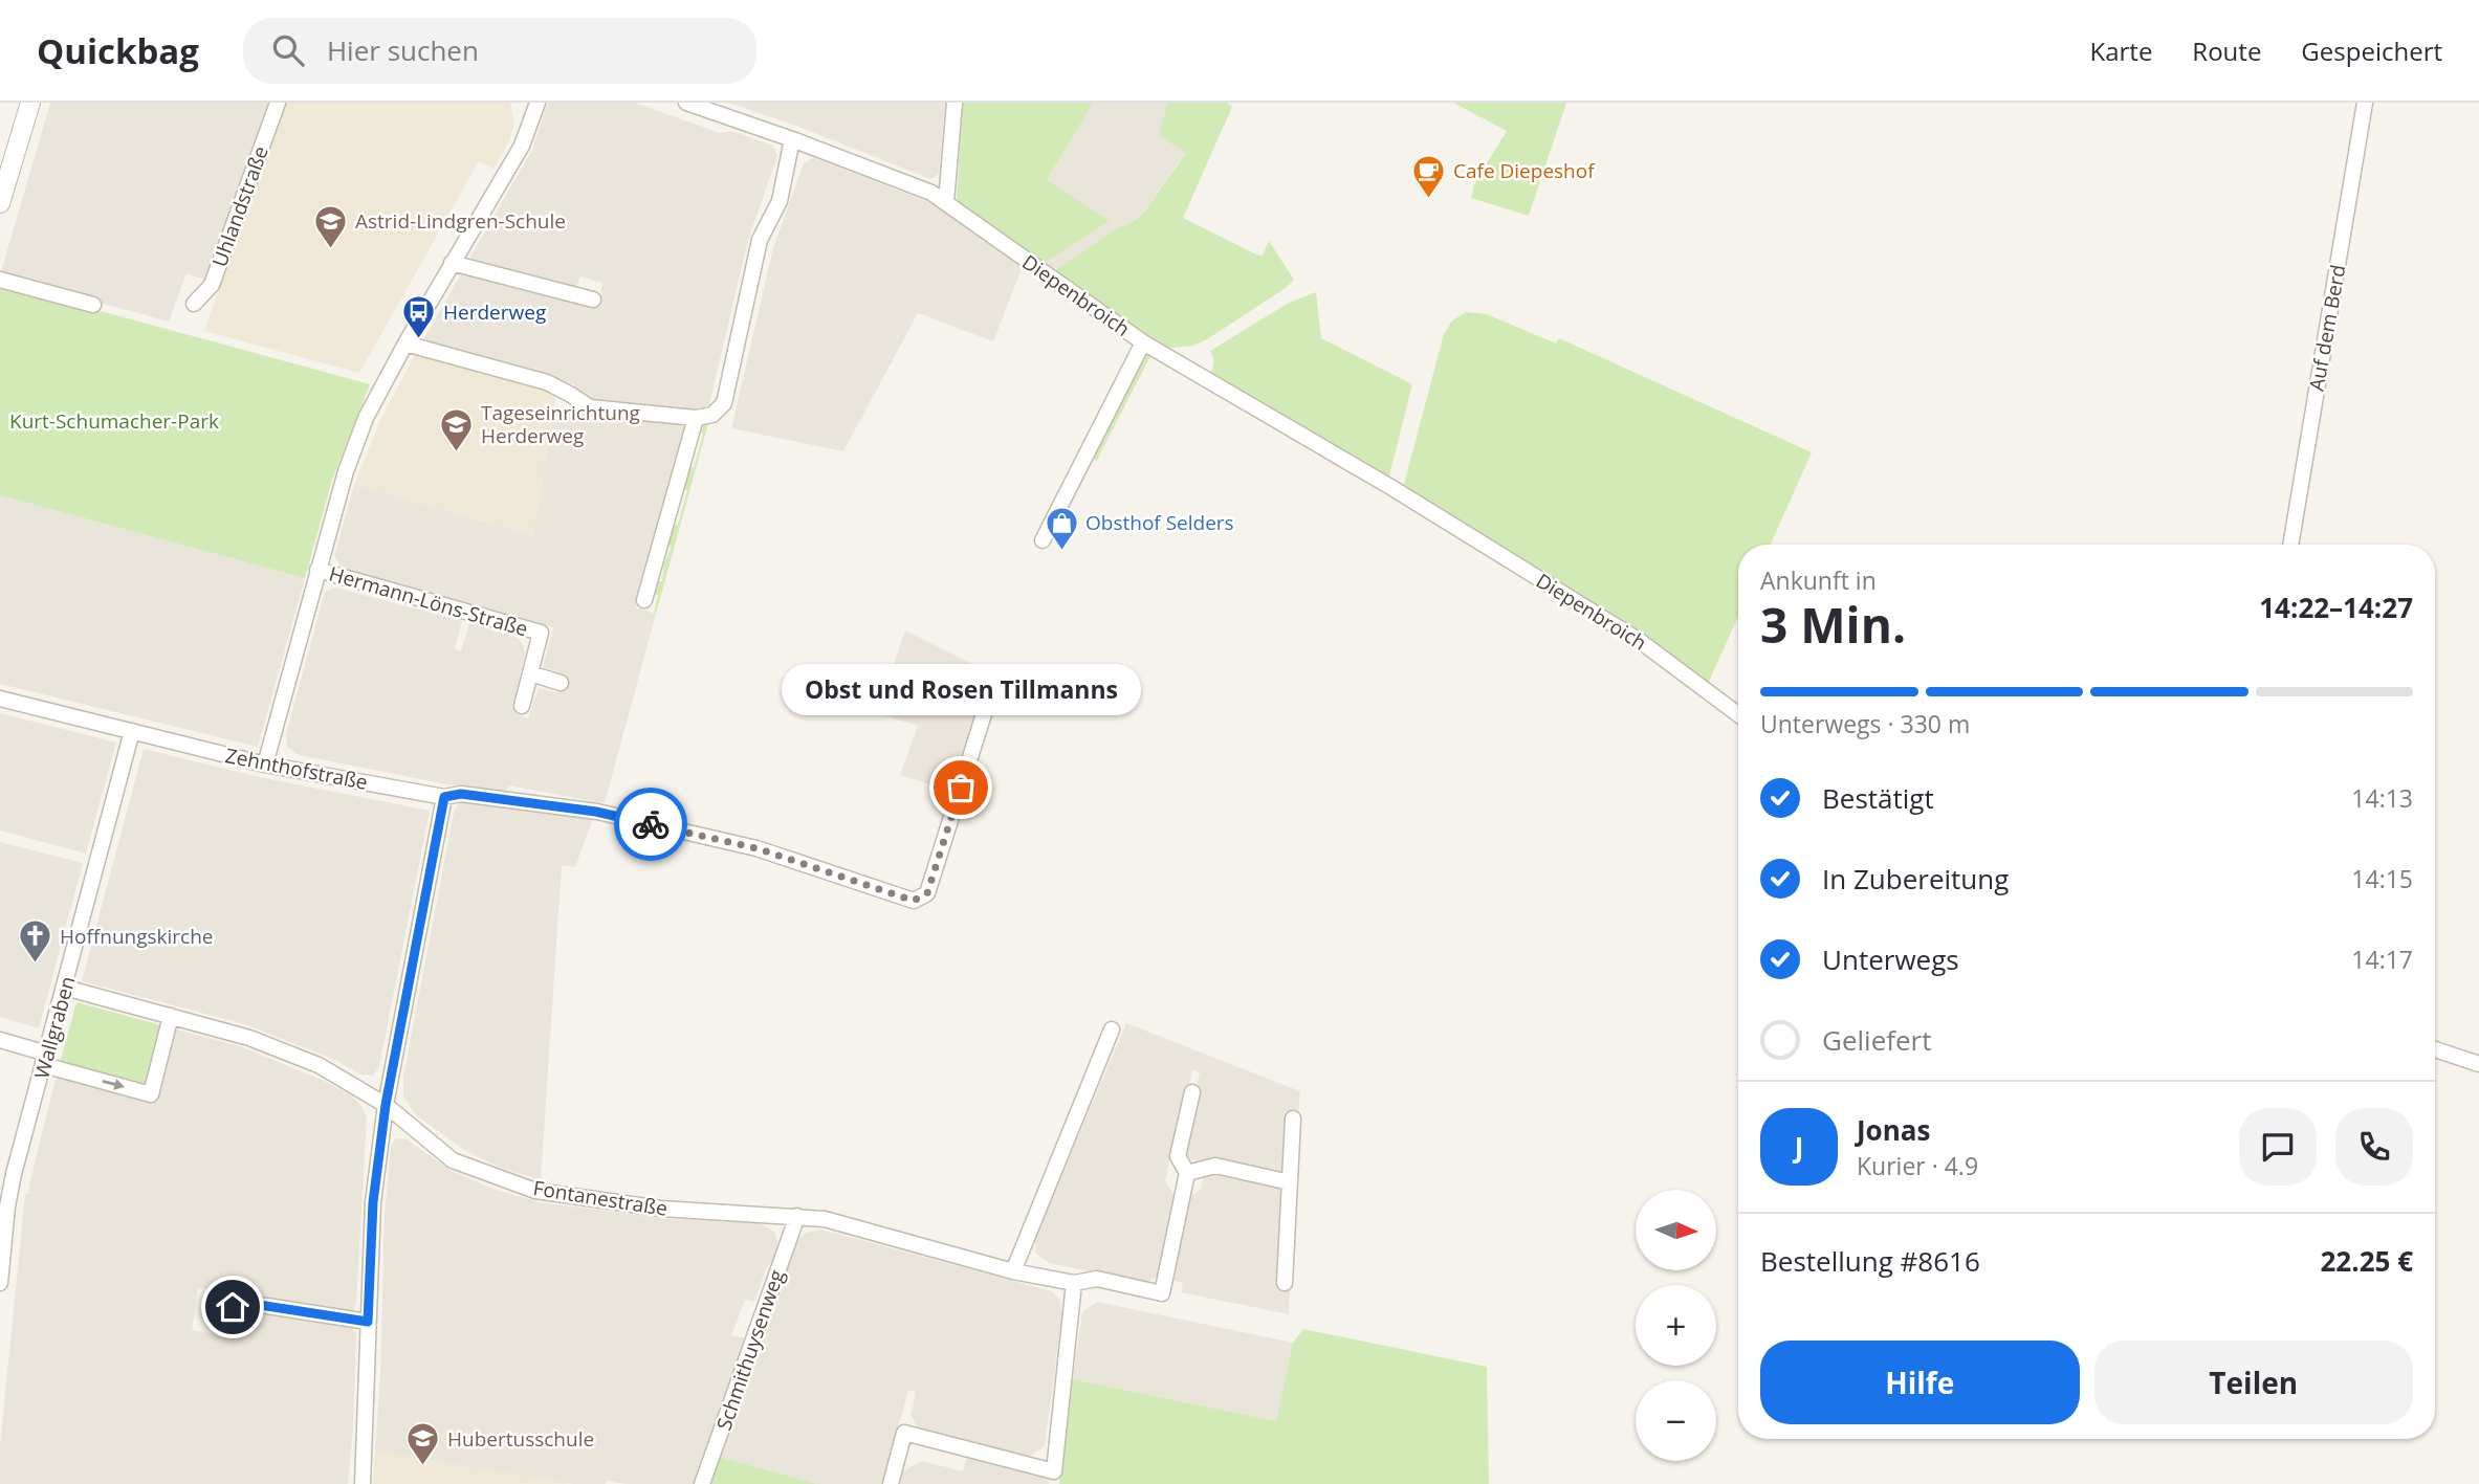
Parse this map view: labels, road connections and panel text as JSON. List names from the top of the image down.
{
  "streets": {
    "street": [
      "Uhlandstraße",
      "Diepenbroich",
      "Auf dem Berd",
      "Hermann-Löns-Straße",
      "Zehnthofstraße",
      "Wallgraben",
      "Fontanestraße",
      "Schmithuysenweg"
    ]
  },
  "crossings": [
    ["Hermann-Löns-Straße", "Zehnthofstraße"],
    ["Zehnthofstraße", "Wallgraben"],
    ["Wallgraben", "Fontanestraße"],
    ["Fontanestraße", "Schmithuysenweg"]
  ],
  "parks": ["Kurt-Schumacher-Park"],
  "places": {
    "cafe": ["Cafe Diepeshof"],
    "school or university": ["Astrid-Lindgren-Schule", "Tageseinrichtung Herderweg", "Hubertusschule"],
    "bus stop": ["Herderweg"],
    "shop": ["Obsthof Selders"],
    "other": ["Obst und Rosen Tillmanns"],
    "church": ["Hoffnungskirche"]
  },
  "north": "right",
  "page": {
    "header": "Quickbag",
    "search": "Hier suchen",
    "nav": ["Karte", "Route", "Gespeichert"],
    "heading": ["3 Min.", "Ankunft in", "14:22–14:27"],
    "panel": [
      "Jonas",
      "Kurier · 4.9",
      "Bestellung #8616",
      "22.25 €"
    ],
    "bubble": "Obst und Rosen Tillmanns",
    "bar": "Unterwegs · 330 m",
    "list": [
      ["Bestätigt", "14:13"],
      ["In Zubereitung", "14:15"],
      ["Unterwegs", "14:17"],
      "Geliefert"
    ],
    "round": "J",
    "map_buttons": ["+", "−"],
    "buttons": ["Hilfe", "Teilen"]
  }
}
